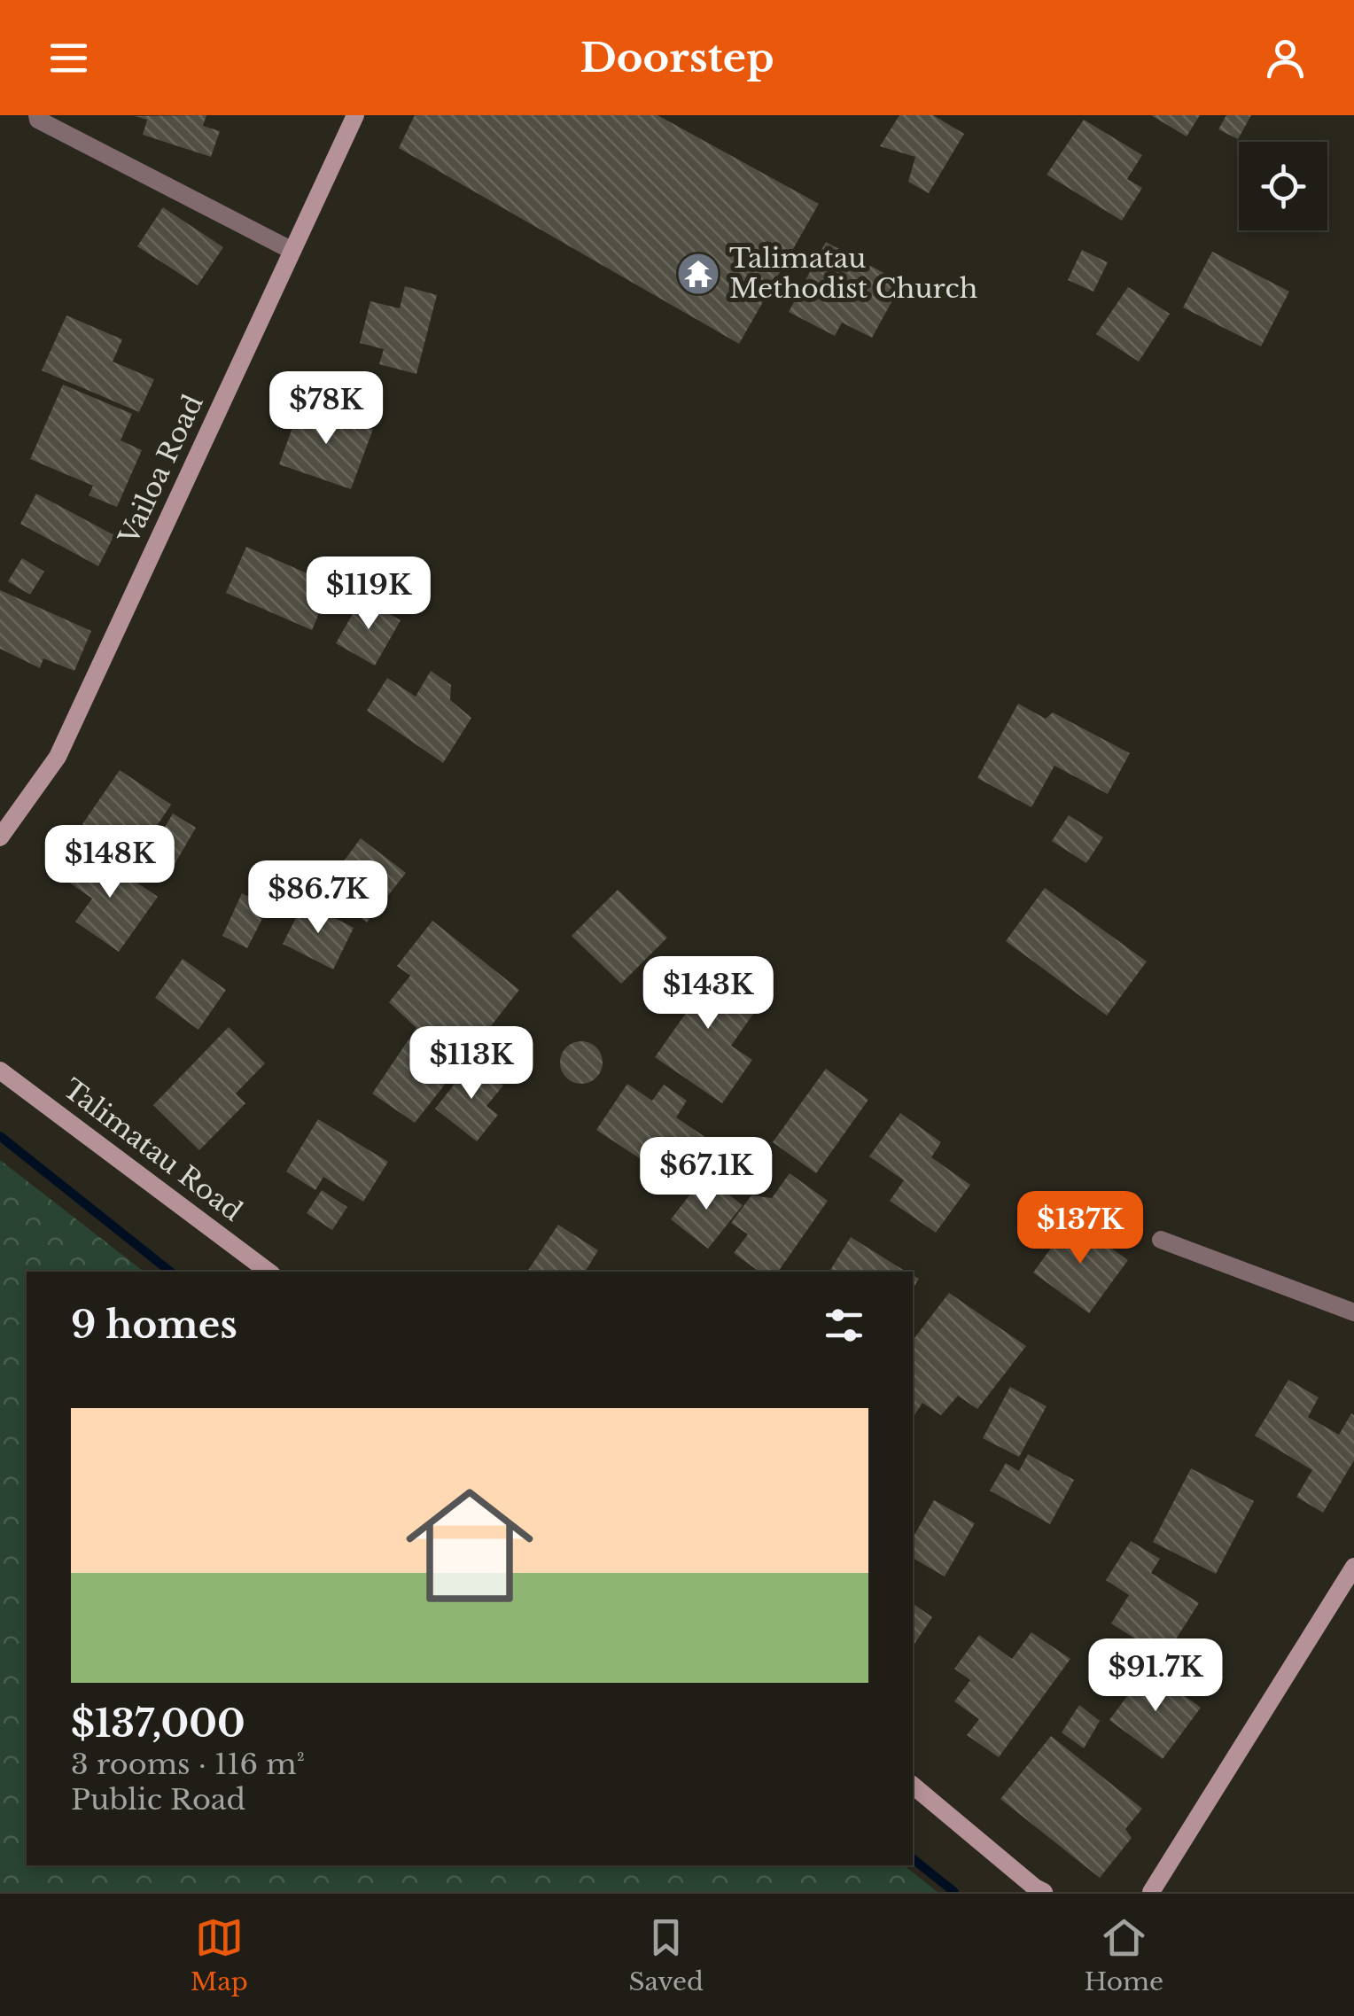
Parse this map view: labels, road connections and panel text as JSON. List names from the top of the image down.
{
  "streets": {
    "main road": ["Vailoa Road", "Talimatau Road"]
  },
  "places": {
    "temple": ["Talimatau Methodist Church"]
  },
  "page": {
    "header": "Doorstep",
    "price": [
      "$78K",
      "$119K",
      "$148K",
      "$86.7K",
      "$143K",
      "$113K",
      "$67.1K",
      "$137K",
      "$91.7K"
    ],
    "heading": "9 homes",
    "list": [
      {
        "name": "$137,000",
        "note": "3 rooms · 116 m² · Public Road"
      }
    ],
    "tabs": ["Map", "Saved", "Home"]
  }
}
